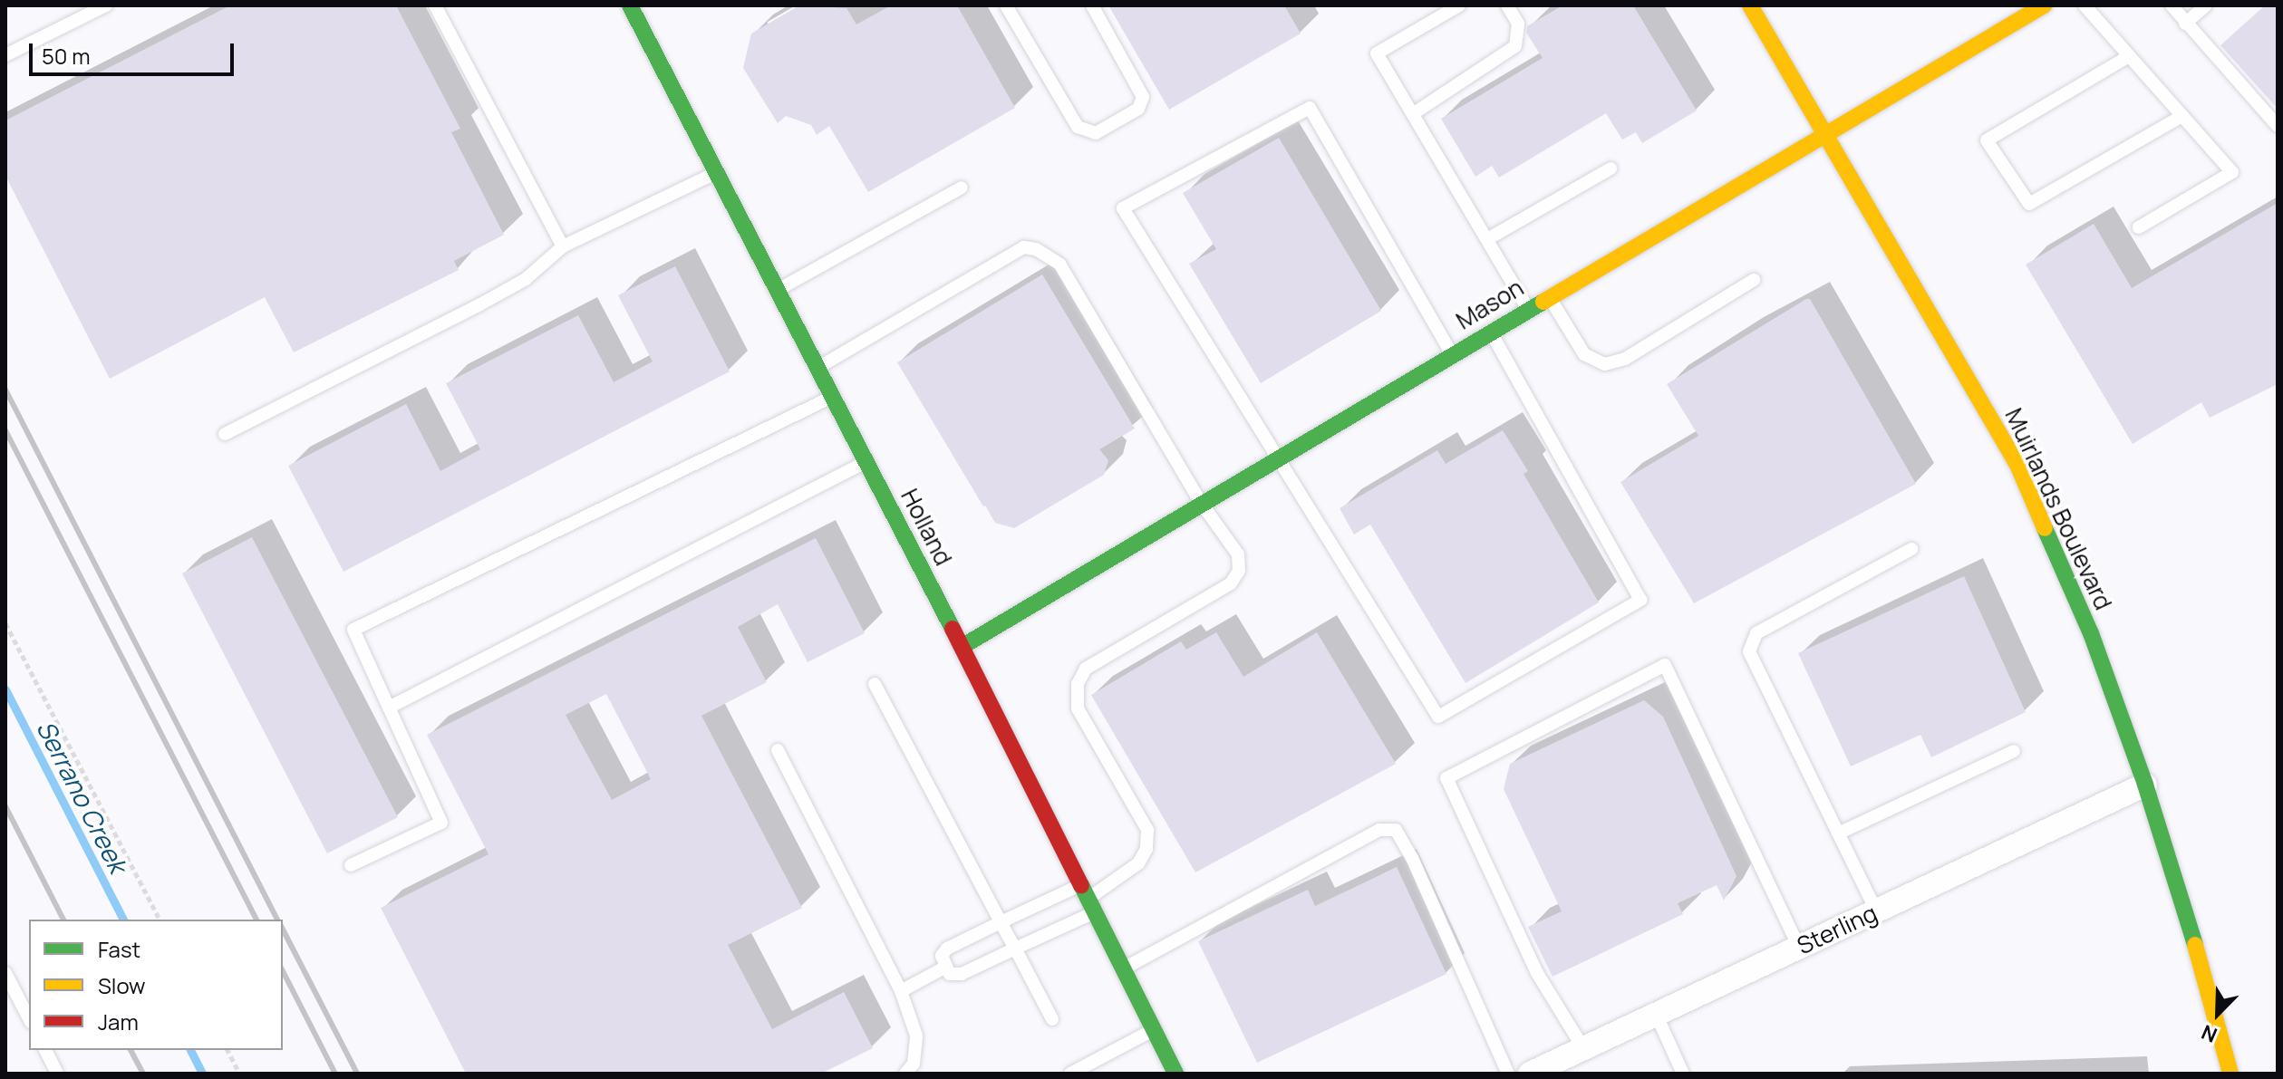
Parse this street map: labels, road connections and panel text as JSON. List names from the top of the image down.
{
  "streets": {
    "street": [
      "Mason",
      "Muirlands Boulevard",
      "Holland",
      "Sterling"
    ]
  },
  "crossings": [
    ["Mason", "Muirlands Boulevard"],
    ["Mason", "Holland"],
    ["Muirlands Boulevard", "Sterling"]
  ],
  "water": ["Serrano Creek"],
  "legend": ["Fast", "Slow", "Jam"],
  "scale_bar": "50 m",
  "north": "bottom left"
}
